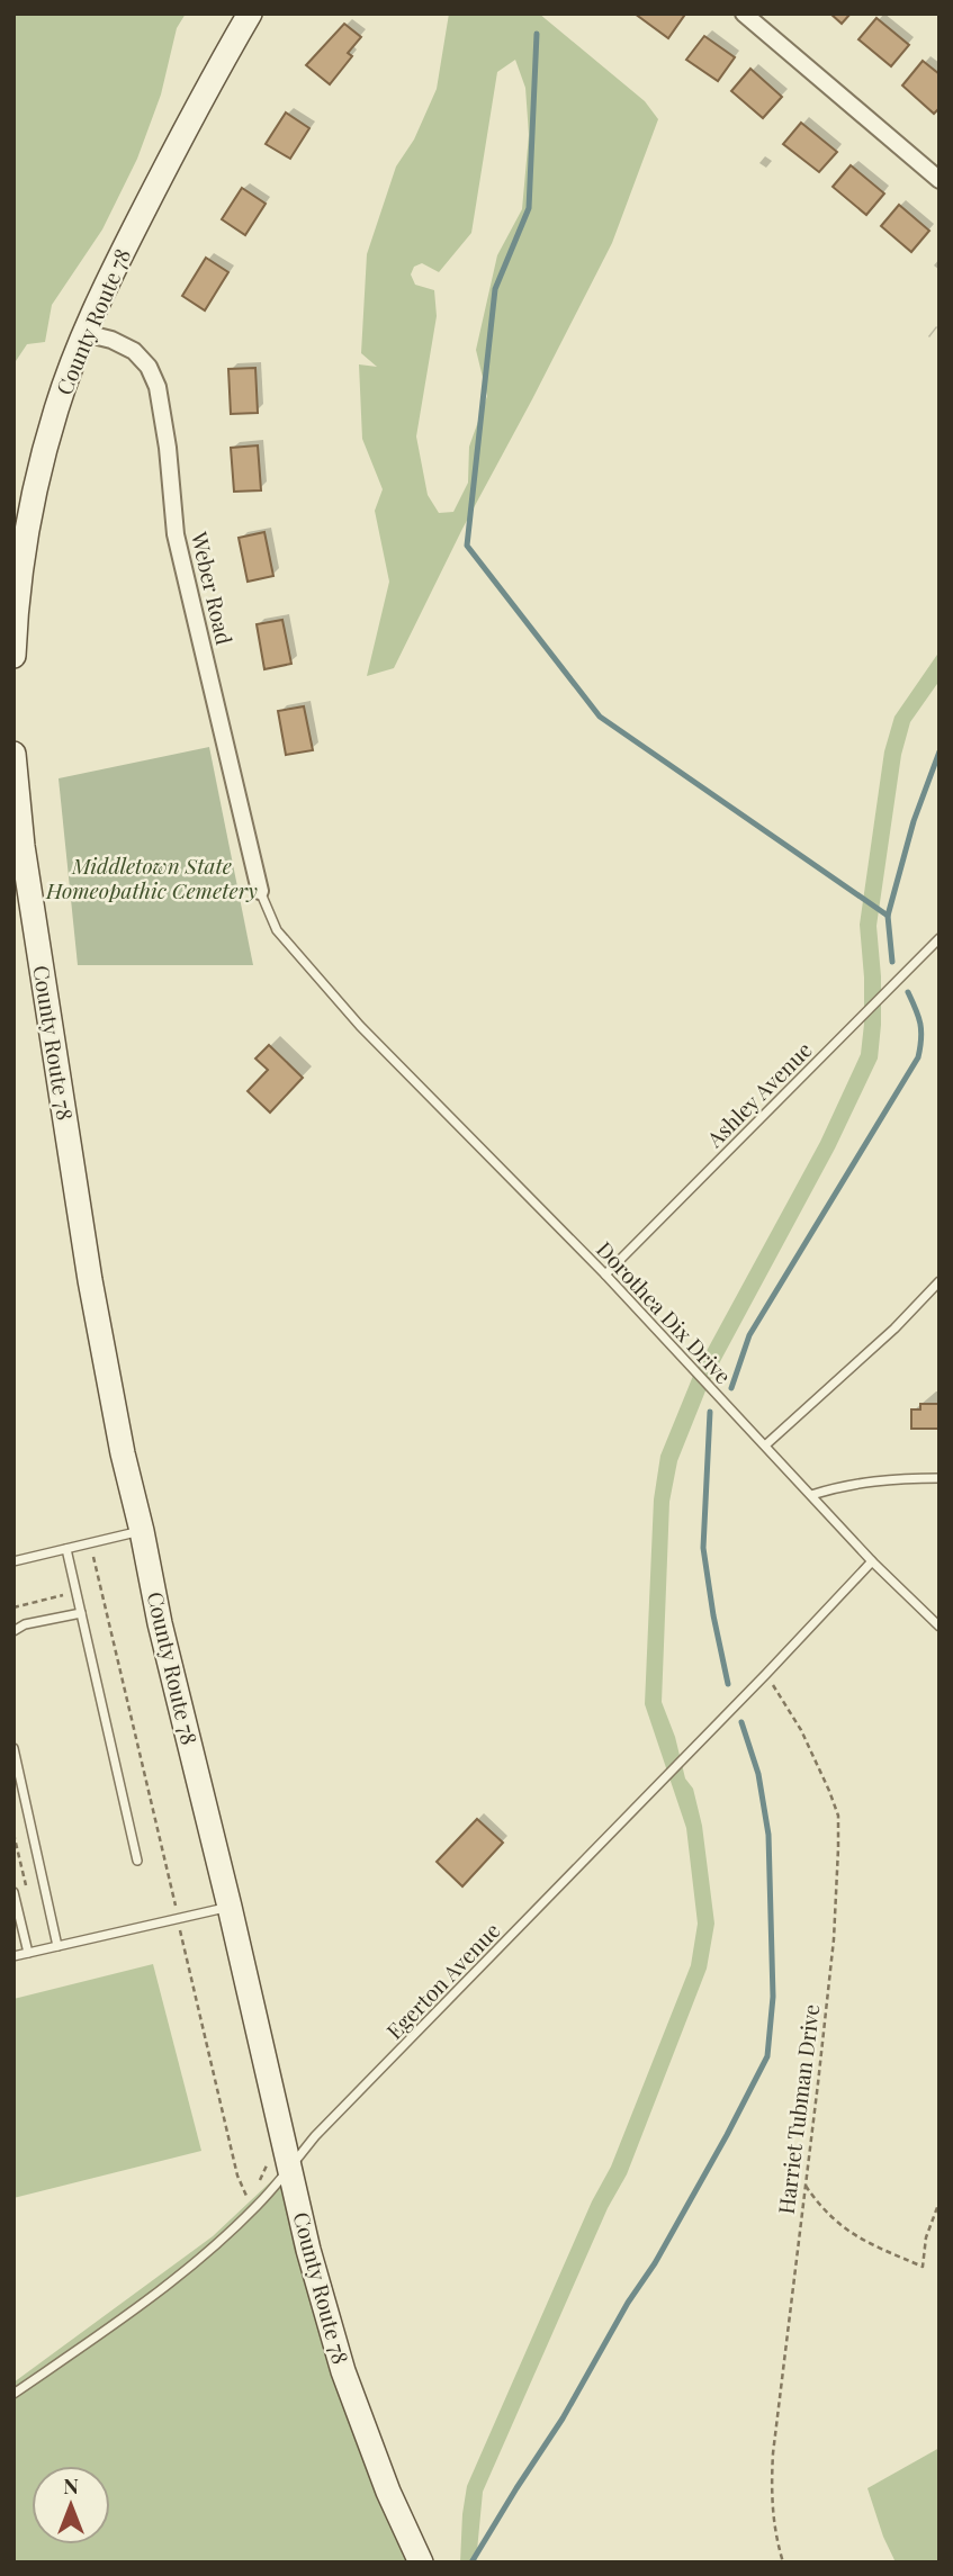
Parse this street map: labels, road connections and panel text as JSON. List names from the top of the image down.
{
  "streets": {
    "street": ["County Route 78", "Weber Road"],
    "lane": ["Ashley Avenue", "Dorothea Dix Drive", "Egerton Avenue"],
    "path": ["Harriet Tubman Drive"]
  },
  "crossings": [
    ["County Route 78", "Weber Road"],
    ["County Route 78", "Egerton Avenue"],
    ["Weber Road", "Dorothea Dix Drive"],
    ["Ashley Avenue", "Dorothea Dix Drive"],
    ["Dorothea Dix Drive", "Egerton Avenue"],
    ["Egerton Avenue", "Harriet Tubman Drive"]
  ],
  "parks": ["Middletown State Homeopathic Cemetery"],
  "north": "top"
}
